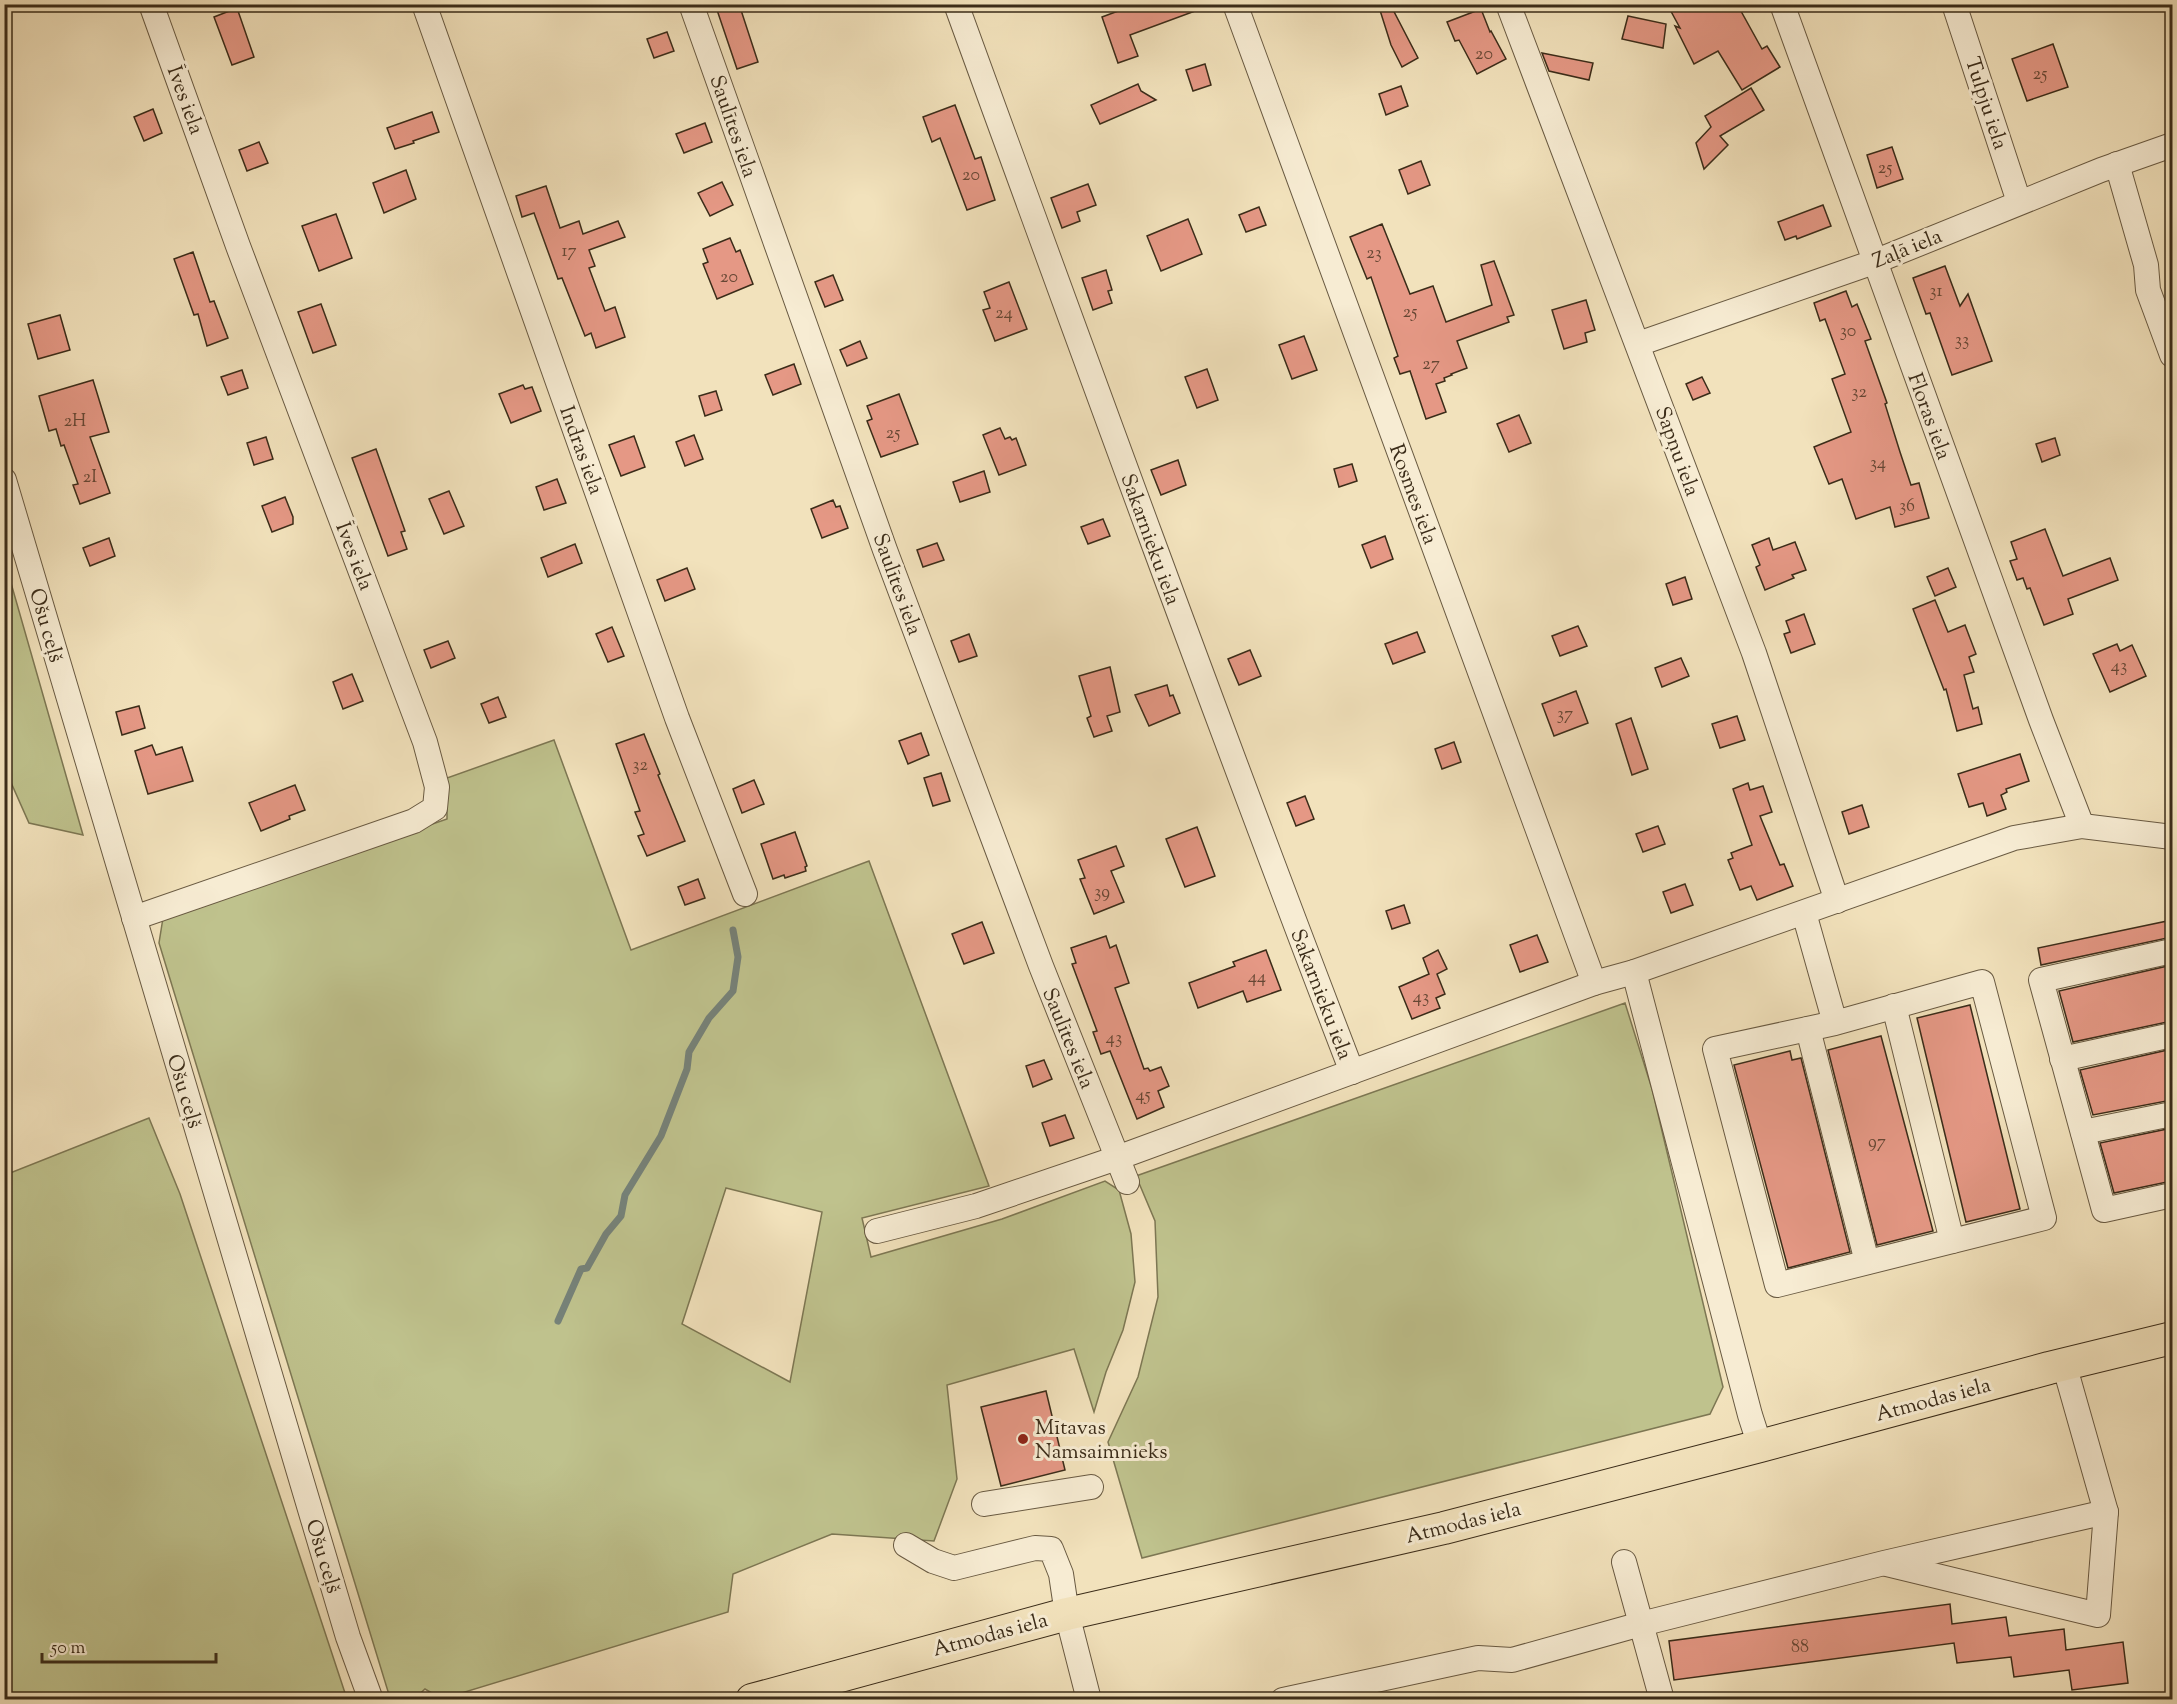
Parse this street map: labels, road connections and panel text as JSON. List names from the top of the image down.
{
  "streets": {
    "main road": ["Atmodas iela"],
    "street": [
      "Īves iela",
      "Tulpju iela",
      "Saulītes iela",
      "Zaļā iela",
      "Floras iela",
      "Indras iela",
      "Sapņu iela",
      "Rosmes iela",
      "Sakarnieku iela",
      "Ošu ceļš"
    ]
  },
  "crossings": [
    ["Īves iela", "Ošu ceļš"],
    ["Tulpju iela", "Zaļā iela"],
    ["Zaļā iela", "Floras iela"],
    ["Zaļā iela", "Sapņu iela"]
  ],
  "places": ["Mītavas Namsaimnieks"],
  "house_numbers": [
    "20",
    "25",
    "25",
    "20",
    "17",
    "23",
    "20",
    "31",
    "25",
    "24",
    "30",
    "33",
    "27",
    "32",
    "2H",
    "25",
    "34",
    "2I",
    "36",
    "43",
    "37",
    "32",
    "39",
    "44",
    "43",
    "43",
    "45",
    "97",
    "88"
  ],
  "scale_bar": "50 m"
}
